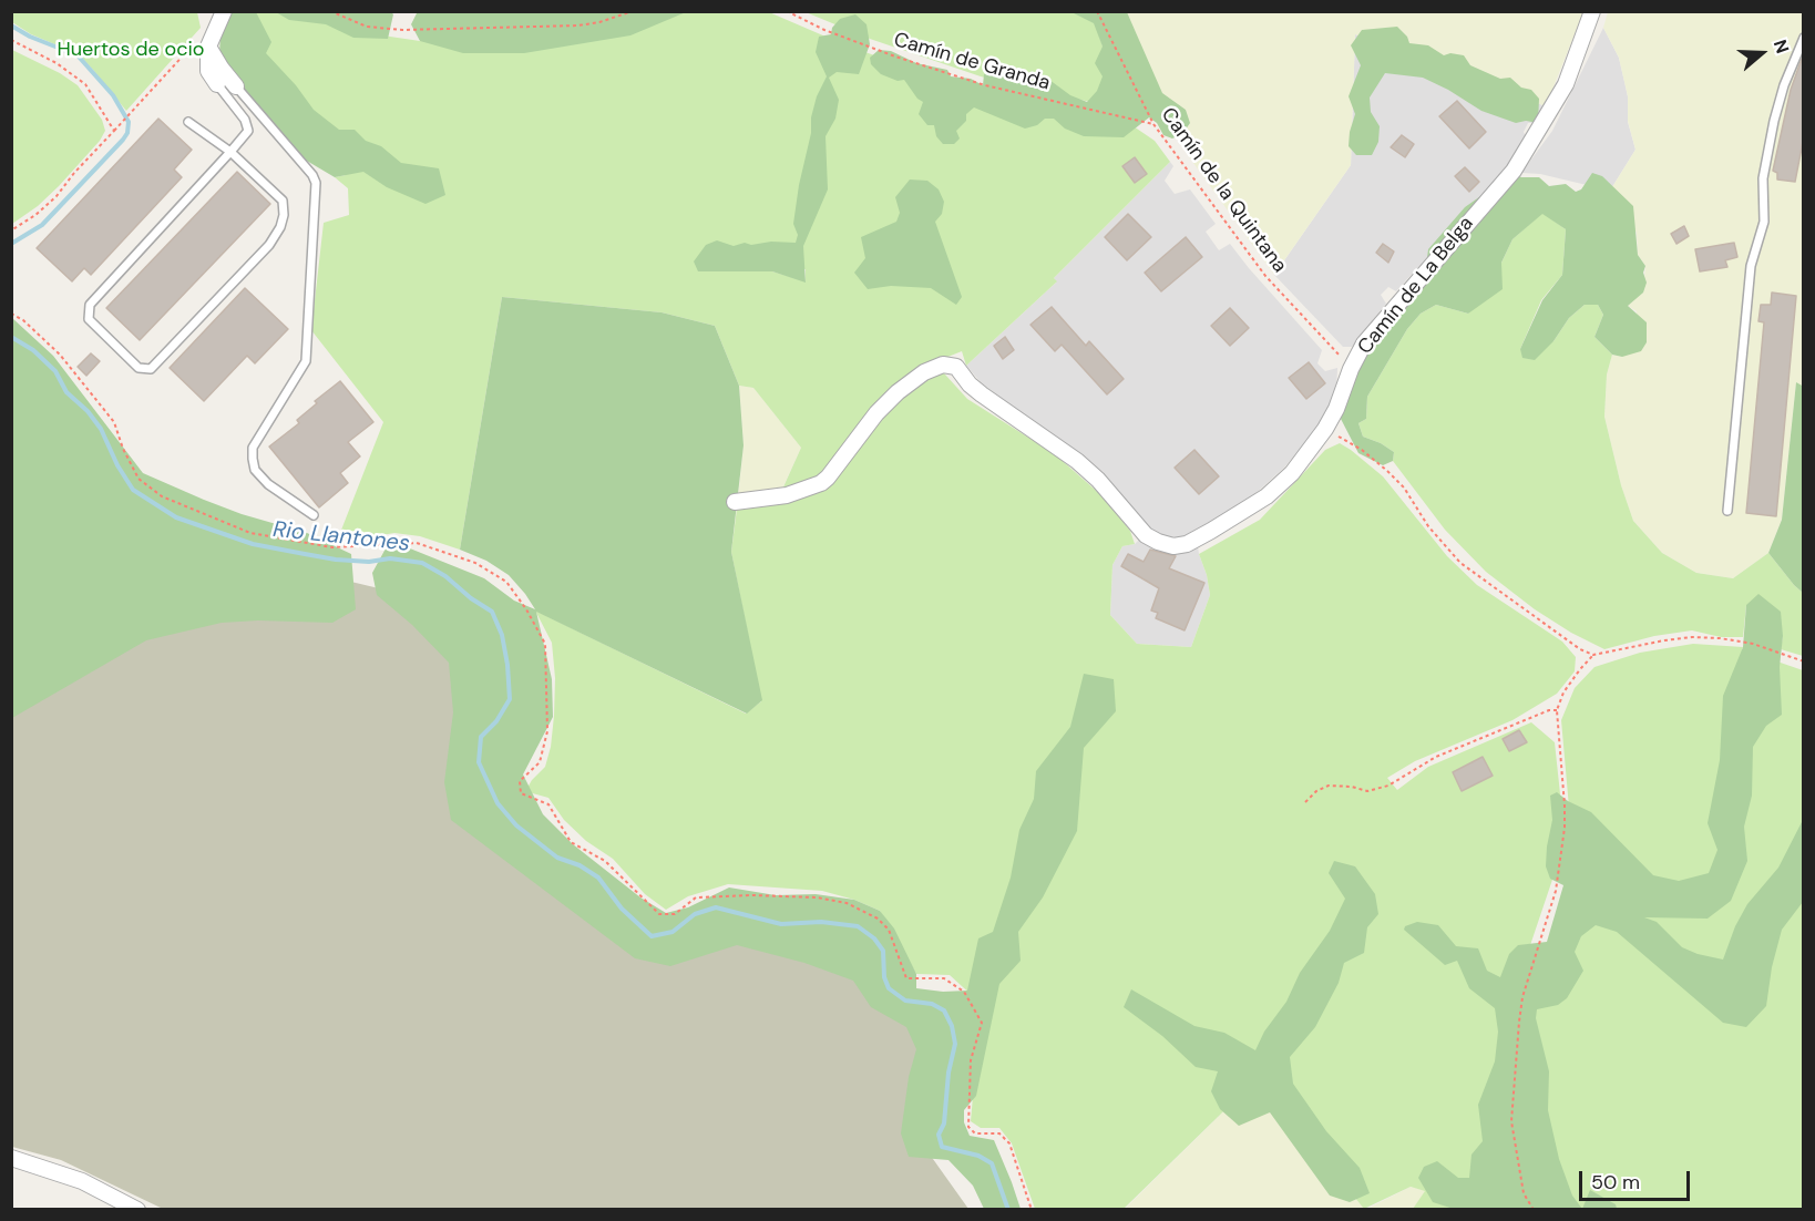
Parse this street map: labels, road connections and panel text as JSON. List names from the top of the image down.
{
  "streets": {
    "street": ["Camín de La Belga"],
    "path": ["Camín de Granda", "Camín de la Quintana"]
  },
  "crossings": [
    ["Camín de Granda", "Camín de la Quintana"],
    ["Camín de la Quintana", "Camín de La Belga"]
  ],
  "water": ["Rio Llantones"],
  "parks": ["Huertos de ocio"],
  "scale_bar": "50 m",
  "north": "right"
}
